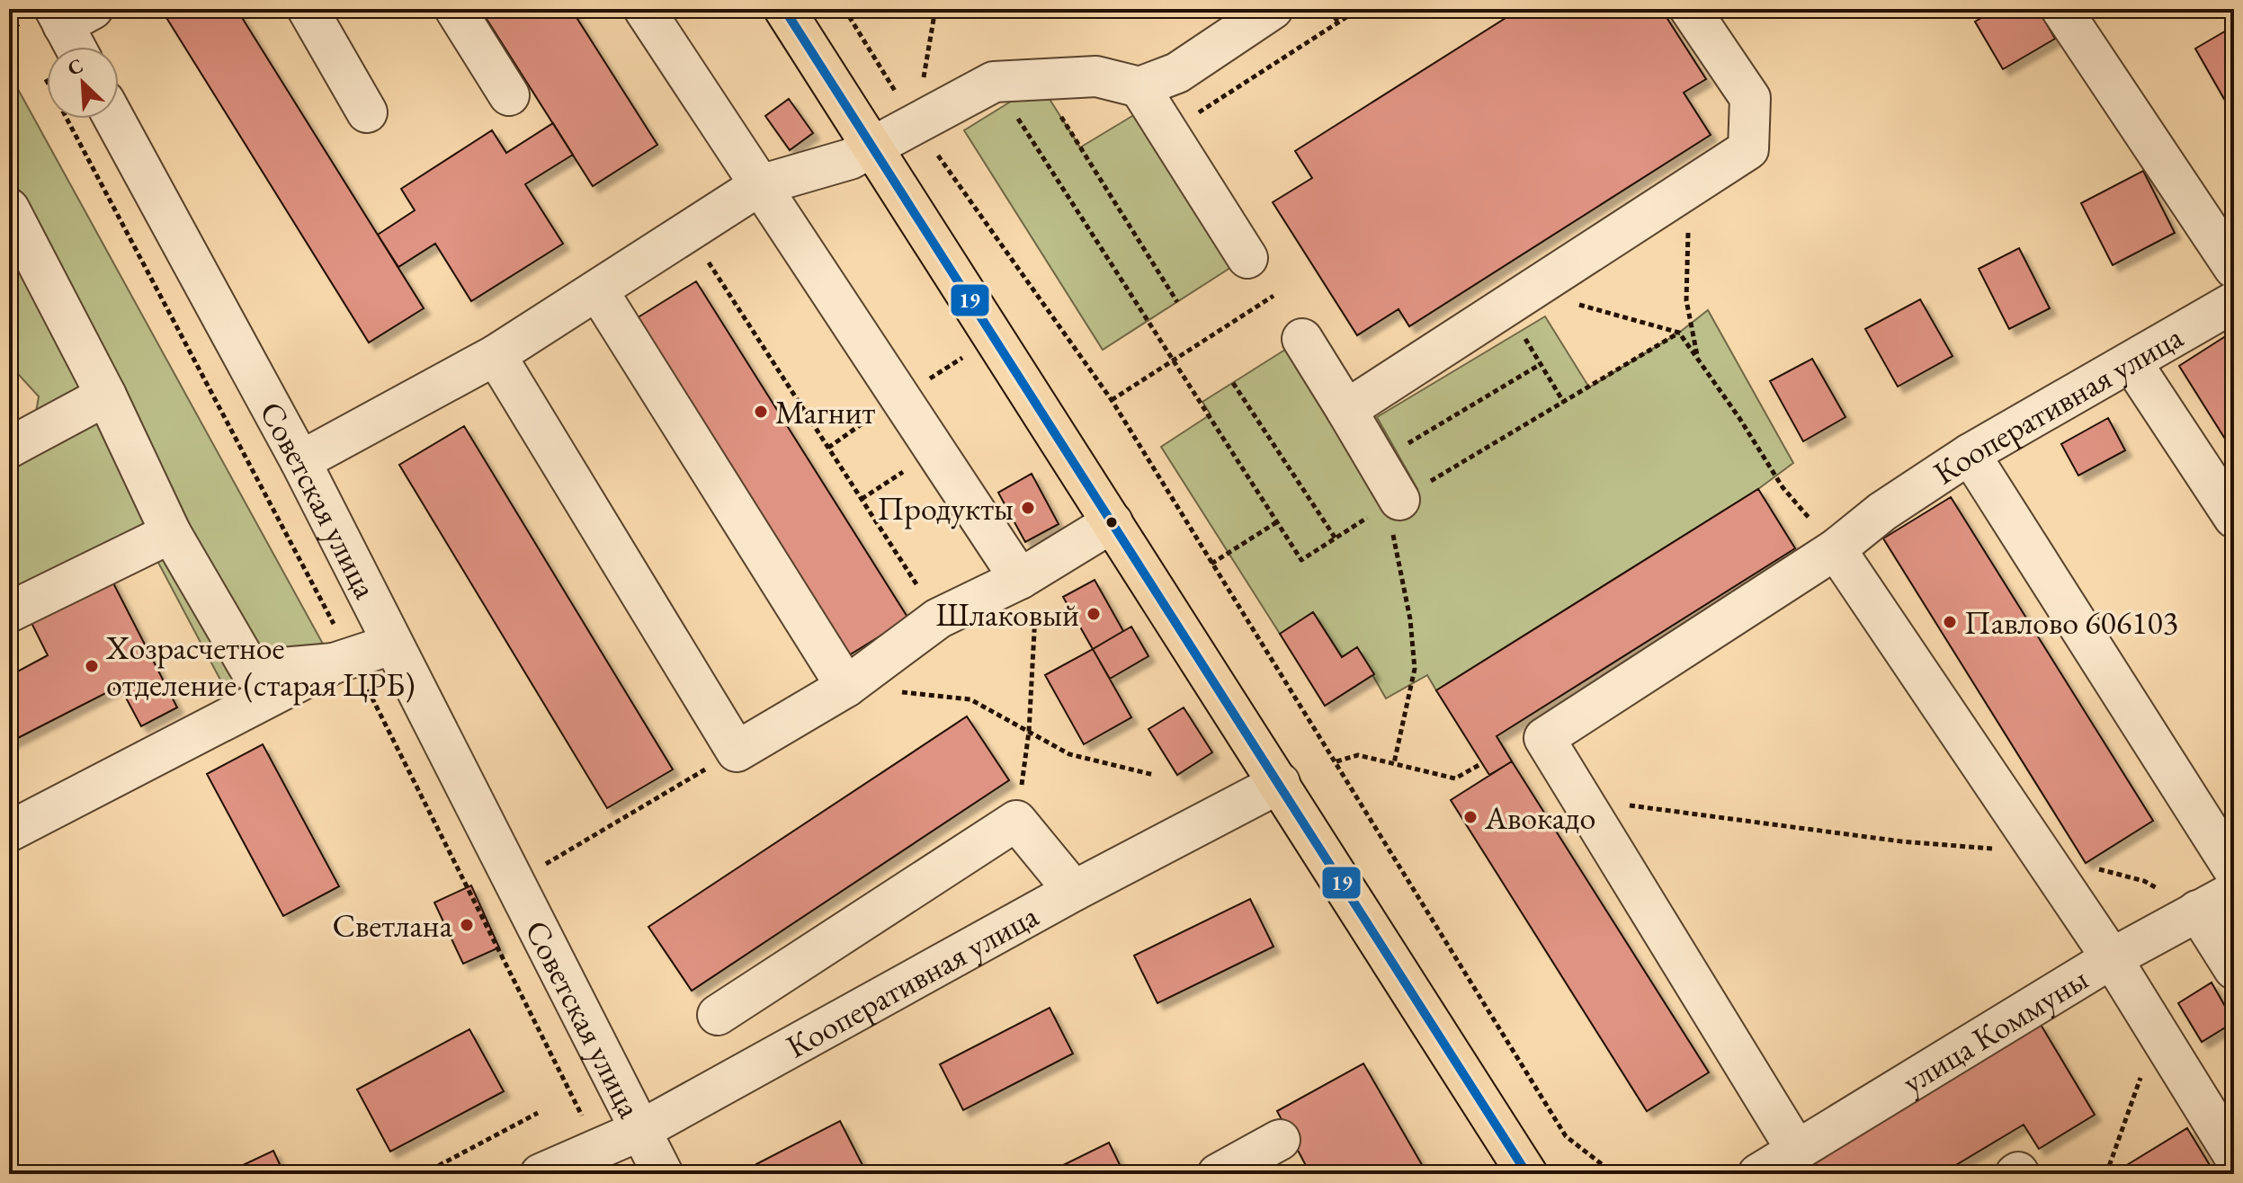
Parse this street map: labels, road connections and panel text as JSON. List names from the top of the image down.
{
  "streets": {
    "street": ["Кооперативная улица", "Советская улица", "улица Коммуны"]
  },
  "crossings": [
    ["Кооперативная улица", "Советская улица"]
  ],
  "places": [
    "Магнит",
    "Продукты",
    "Шлаковый",
    "Павлово 606103",
    "Хозрасчетное отделение (старая ЦРБ)",
    "Авокадо",
    "Светлана"
  ],
  "lines": ["transit line 19"],
  "north": "top left"
}
